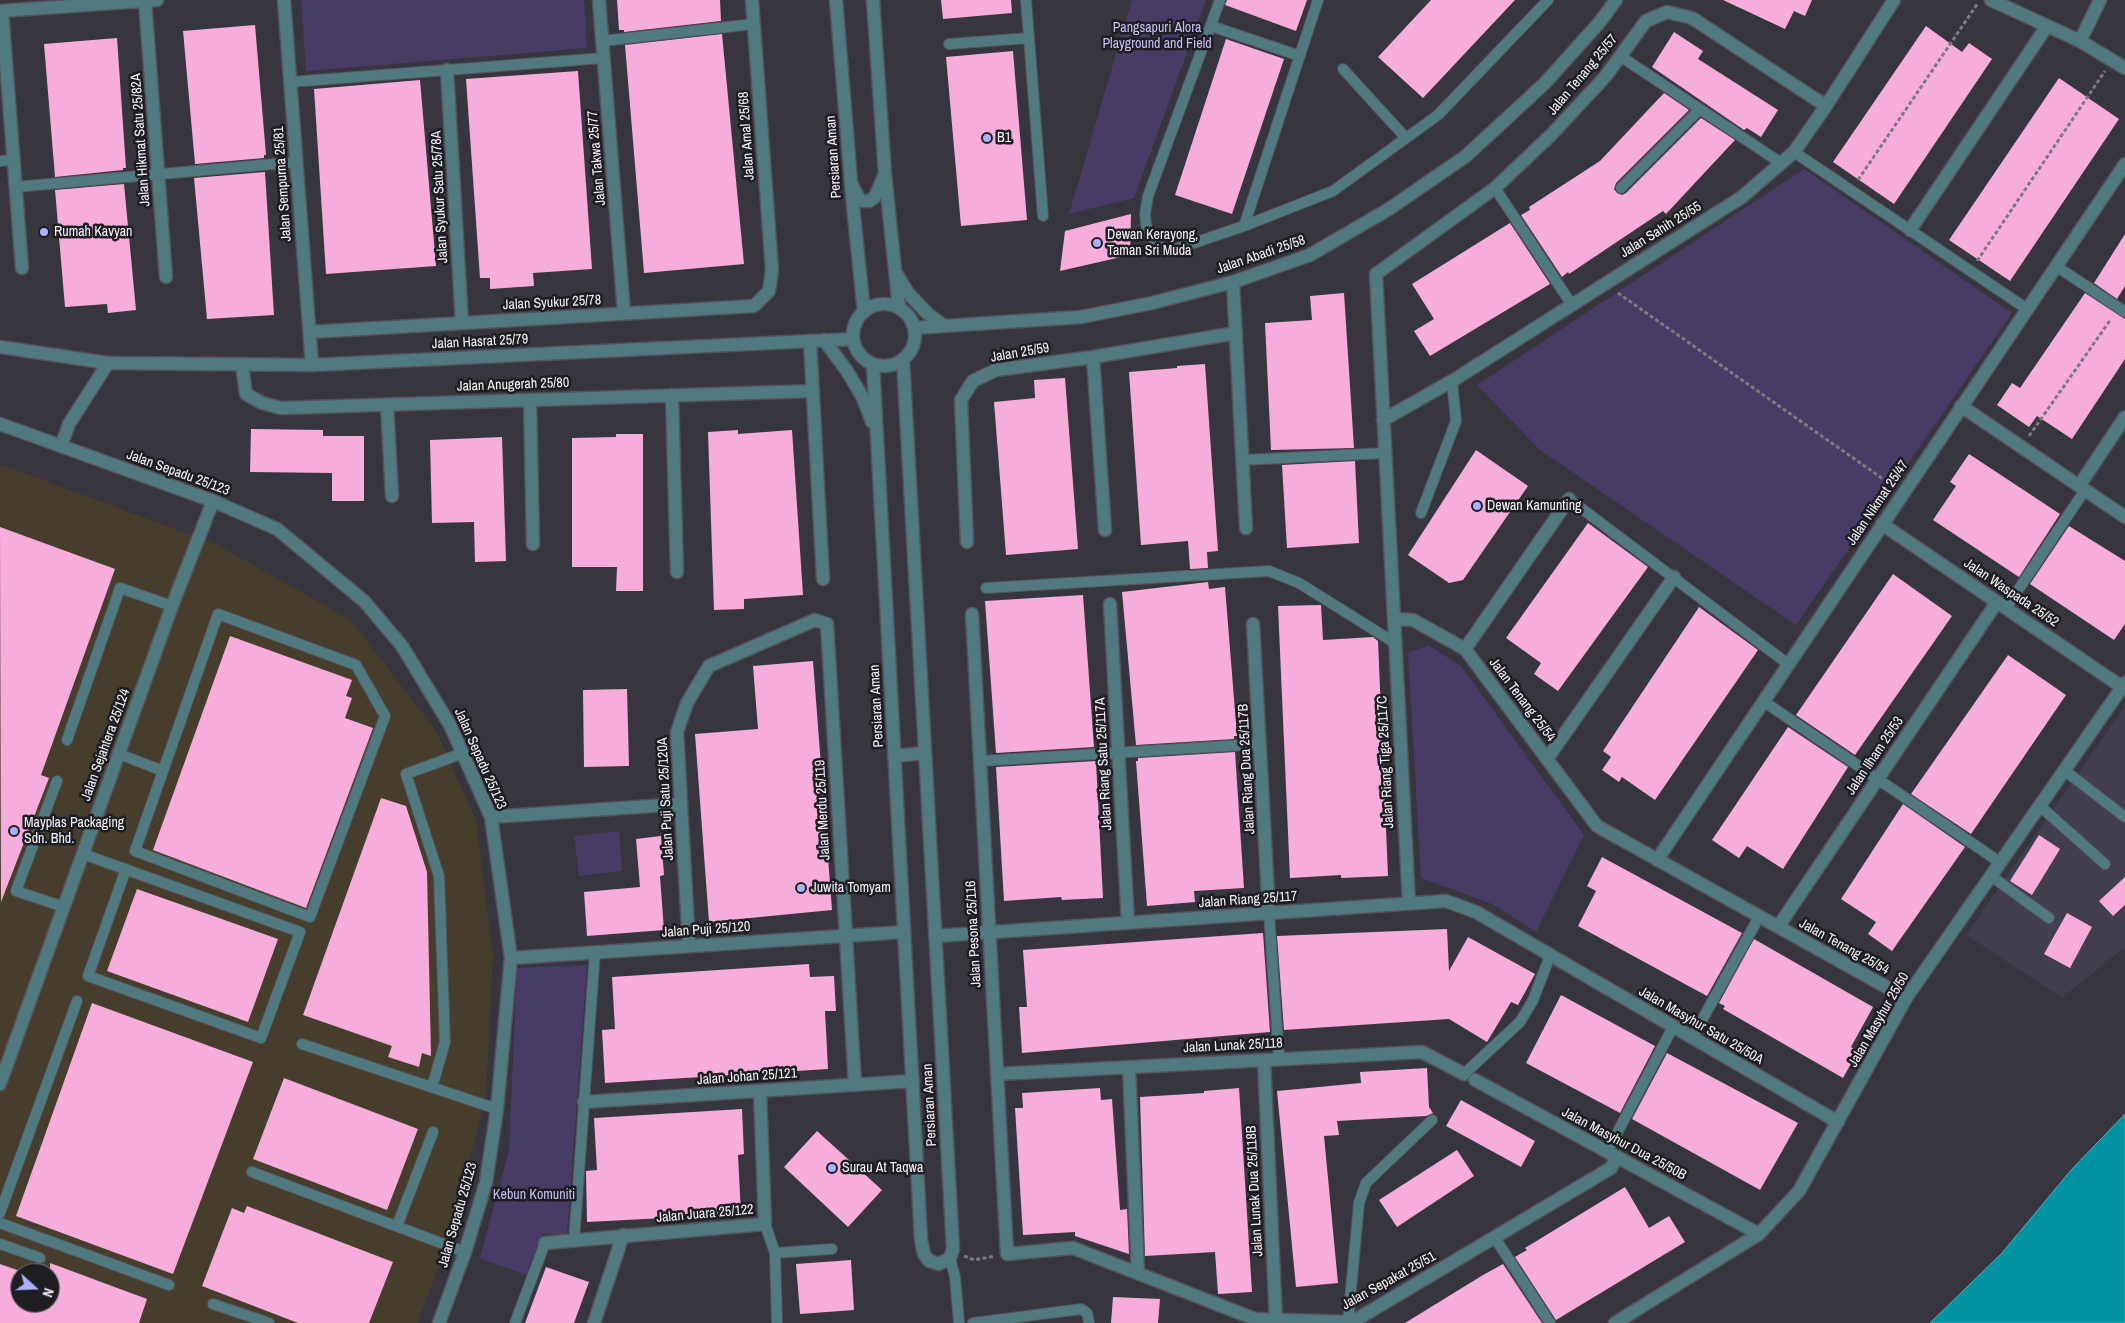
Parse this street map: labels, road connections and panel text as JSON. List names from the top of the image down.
{
  "streets": {
    "street": [
      "Jalan Tenang 25/57",
      "Jalan Amal 25/68",
      "Jalan Hikmat Satu 25/82A",
      "Persiaran Aman",
      "Jalan Takwa 25/77",
      "Jalan Sempurna 25/81",
      "Jalan Syukur Satu 25/78A",
      "Jalan Sahih 25/55",
      "Jalan Abadi 25/58",
      "Jalan Syukur 25/78",
      "Jalan Hasrat 25/79",
      "Jalan 25/59",
      "Jalan Anugerah 25/80",
      "Jalan Sepadu 25/123",
      "Jalan Nikmat 25/47",
      "Jalan Waspada 25/52",
      "Jalan Tenang 25/54",
      "Jalan Sejahtera 25/124",
      "Jalan Ilham 25/53",
      "Jalan Riang Tiga 25/117C",
      "Jalan Riang Satu 25/117A",
      "Jalan Riang Dua 25/117B",
      "Jalan Puji Satu 25/120A",
      "Jalan Merdu 25/119",
      "Jalan Riang 25/117",
      "Jalan Puji 25/120",
      "Jalan Pesona 25/116",
      "Jalan Masyhur 25/50",
      "Jalan Masyhur Satu 25/50A",
      "Jalan Lunak 25/118",
      "Jalan Johan 25/121",
      "Jalan Masyhur Dua 25/50B",
      "Jalan Lunak Dua 25/118B",
      "Jalan Juara 25/122",
      "Jalan Sepakat 25/51"
    ]
  },
  "crossings": [
    ["Jalan Tenang 25/57", "Jalan Sahih 25/55"],
    ["Jalan Amal 25/68", "Jalan Syukur 25/78"],
    ["Persiaran Aman", "Jalan Abadi 25/58"],
    ["Persiaran Aman", "Jalan Hasrat 25/79"],
    ["Persiaran Aman", "Jalan Riang 25/117"],
    ["Persiaran Aman", "Jalan Puji 25/120"],
    ["Persiaran Aman", "Jalan Johan 25/121"],
    ["Jalan Takwa 25/77", "Jalan Syukur 25/78"],
    ["Jalan Sempurna 25/81", "Jalan Syukur 25/78"],
    ["Jalan Sempurna 25/81", "Jalan Hasrat 25/79"],
    ["Jalan Syukur Satu 25/78A", "Jalan Syukur 25/78"],
    ["Jalan Abadi 25/58", "Jalan Hasrat 25/79"],
    ["Jalan Hasrat 25/79", "Jalan Anugerah 25/80"],
    ["Jalan Sepadu 25/123", "Jalan Sejahtera 25/124"],
    ["Jalan Sepadu 25/123", "Jalan Puji 25/120"],
    ["Jalan Nikmat 25/47", "Jalan Waspada 25/52"],
    ["Jalan Nikmat 25/47", "Jalan Tenang 25/54"],
    ["Jalan Waspada 25/52", "Jalan Ilham 25/53"],
    ["Jalan Waspada 25/52", "Jalan Masyhur 25/50"],
    ["Jalan Tenang 25/54", "Jalan Ilham 25/53"],
    ["Jalan Tenang 25/54", "Jalan Riang Tiga 25/117C"],
    ["Jalan Tenang 25/54", "Jalan Masyhur 25/50"],
    ["Jalan Riang Tiga 25/117C", "Jalan Riang 25/117"],
    ["Jalan Riang Satu 25/117A", "Jalan Riang 25/117"],
    ["Jalan Riang Dua 25/117B", "Jalan Riang 25/117"],
    ["Jalan Puji Satu 25/120A", "Jalan Merdu 25/119"],
    ["Jalan Puji Satu 25/120A", "Jalan Puji 25/120"],
    ["Jalan Merdu 25/119", "Jalan Puji 25/120"],
    ["Jalan Merdu 25/119", "Jalan Johan 25/121"],
    ["Jalan Riang 25/117", "Jalan Pesona 25/116"],
    ["Jalan Riang 25/117", "Jalan Masyhur Satu 25/50A"],
    ["Jalan Pesona 25/116", "Jalan Lunak 25/118"],
    ["Jalan Pesona 25/116", "Jalan Sepakat 25/51"],
    ["Jalan Masyhur 25/50", "Jalan Masyhur Satu 25/50A"],
    ["Jalan Masyhur 25/50", "Jalan Masyhur Dua 25/50B"],
    ["Jalan Lunak 25/118", "Jalan Masyhur Dua 25/50B"],
    ["Jalan Lunak 25/118", "Jalan Lunak Dua 25/118B"],
    ["Jalan Johan 25/121", "Jalan Juara 25/122"],
    ["Jalan Masyhur Dua 25/50B", "Jalan Sepakat 25/51"],
    ["Jalan Lunak Dua 25/118B", "Jalan Sepakat 25/51"]
  ],
  "parks": ["Pangsapuri Alora Playground and Field", "Kebun Komuniti"],
  "places": [
    "B1",
    "Rumah Kavyan",
    "Dewan Kerayong, Taman Sri Muda",
    "Dewan Kamunting",
    "Mayplas Packaging Sdn. Bhd.",
    "Juwita Tomyam",
    "Surau At Taqwa"
  ],
  "north": "right"
}
